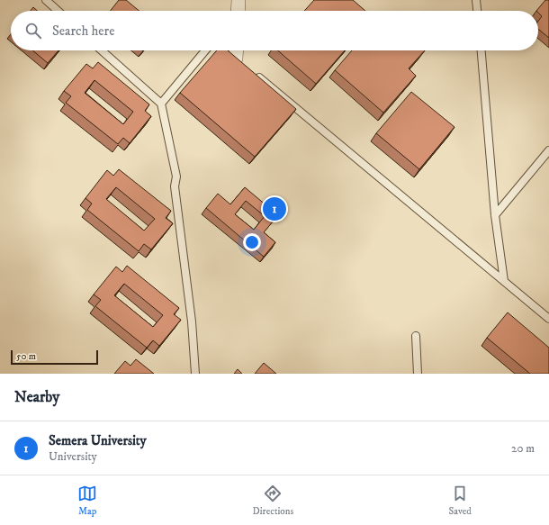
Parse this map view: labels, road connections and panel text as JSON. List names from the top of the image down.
{
  "scale_bar": "50 m",
  "page": {
    "search": "Search here",
    "pins": "1",
    "scale": "50 m",
    "heading": "Nearby",
    "list": [
      {
        "mark": "1",
        "name": "Semera University",
        "note": "University",
        "value": "20 m"
      }
    ],
    "nav": ["Map", "Directions", "Saved"]
  }
}
